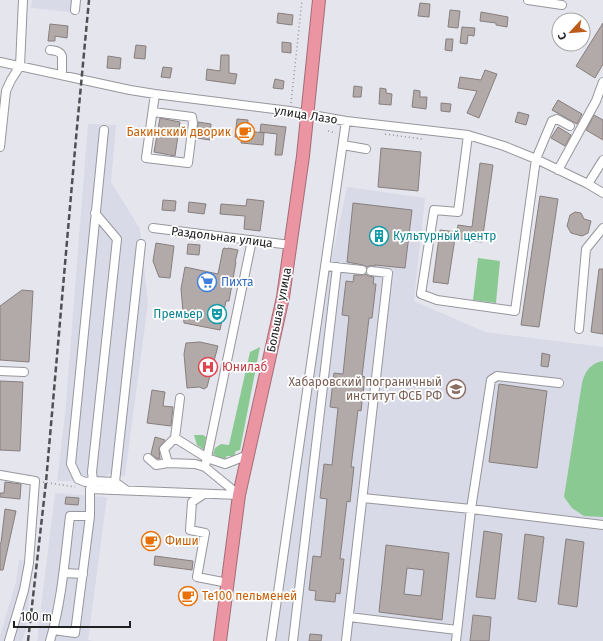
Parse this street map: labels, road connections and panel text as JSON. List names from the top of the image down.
{
  "streets": {
    "highway": ["Большая улица"],
    "street": ["улица Лазо", "Раздольная улица"]
  },
  "crossings": [
    ["улица Лазо", "Большая улица"],
    ["Раздольная улица", "Большая улица"]
  ],
  "places": {
    "cafe": ["Бакинский дворик", "Фиши", "Те100 пельменей"],
    "building": ["Культурный центр"],
    "supermarket": ["Пихта"],
    "theatre": ["Премьер"],
    "hospital": ["Юнилаб"],
    "school or university": ["Хабаровский пограничный институт ФСБ РФ"]
  },
  "scale_bar": "100 m",
  "north": "bottom left"
}
